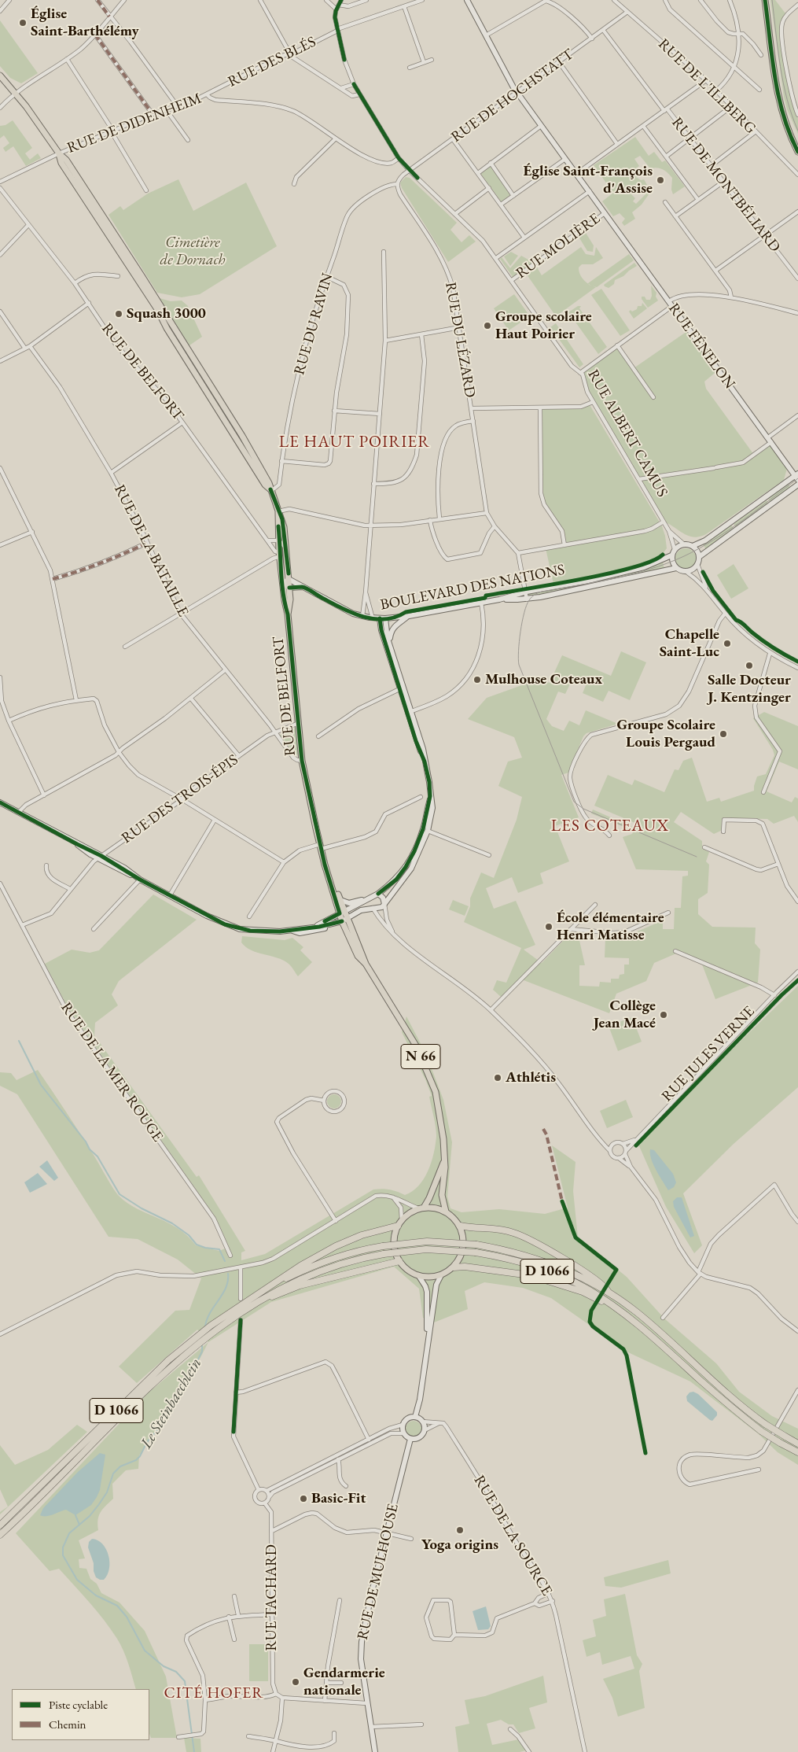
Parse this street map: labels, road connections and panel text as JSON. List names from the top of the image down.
{
  "streets": {
    "highway": ["D 1066"],
    "main road": ["RUE DE BELFORT", "N 66"],
    "street": [
      "RUE DES BLÉS",
      "RUE DE L'ILLBERG",
      "RUE DE HOCHSTATT",
      "RUE DE DIDENHEIM",
      "RUE DE MONTBÉLIARD",
      "RUE MOLIÈRE",
      "RUE DU RAVIN",
      "RUE DU LÉZARD",
      "RUE FÉNELON",
      "RUE ALBERT CAMUS",
      "RUE DE LA BATAILLE",
      "BOULEVARD DES NATIONS",
      "RUE DES TROIS-ÉPIS",
      "RUE JULES VERNE",
      "RUE DE LA MER ROUGE",
      "RUE DE LA SOURCE",
      "RUE DE MULHOUSE",
      "RUE TACHARD"
    ]
  },
  "crossings": [
    ["RUE DES BLÉS", "RUE DE DIDENHEIM"],
    ["RUE DES BLÉS", "RUE ALBERT CAMUS"],
    ["RUE DE L'ILLBERG", "RUE DE HOCHSTATT"],
    ["RUE DE HOCHSTATT", "RUE DE MONTBÉLIARD"],
    ["RUE DE HOCHSTATT", "RUE DU RAVIN"],
    ["RUE DE HOCHSTATT", "RUE DU LÉZARD"],
    ["RUE DE HOCHSTATT", "RUE FÉNELON"],
    ["RUE DE HOCHSTATT", "RUE ALBERT CAMUS"],
    ["RUE DE DIDENHEIM", "RUE ALBERT CAMUS"],
    ["RUE MOLIÈRE", "RUE FÉNELON"],
    ["RUE MOLIÈRE", "RUE ALBERT CAMUS"],
    ["RUE DU RAVIN", "RUE DU LÉZARD"],
    ["RUE DE BELFORT", "RUE DE LA BATAILLE"],
    ["RUE DE BELFORT", "BOULEVARD DES NATIONS"],
    ["RUE DE BELFORT", "RUE DES TROIS-ÉPIS"],
    ["RUE ALBERT CAMUS", "BOULEVARD DES NATIONS"],
    ["RUE DE LA BATAILLE", "RUE DES TROIS-ÉPIS"],
    ["RUE DES TROIS-ÉPIS", "RUE DE LA MER ROUGE"]
  ],
  "districts": ["LE HAUT POIRIER", "LES COTEAUX", "CITÉ HOFER"],
  "water": ["Le Steinbaechlein"],
  "parks": ["Cimetière de Dornach"],
  "places": [
    "Église Saint-Barthélémy",
    "Église Saint-François d'Assise",
    "Squash 3000",
    "Groupe scolaire Haut Poirier",
    "Chapelle Saint-Luc",
    "Salle Docteur J. Kentzinger",
    "Mulhouse Coteaux",
    "Groupe Scolaire Louis Pergaud",
    "École élémentaire Henri Matisse",
    "Collège Jean Macé",
    "Athlétis",
    "Basic-Fit",
    "Yoga origins",
    "Gendarmerie nationale"
  ],
  "legend": ["Piste cyclable", "Chemin"]
}
